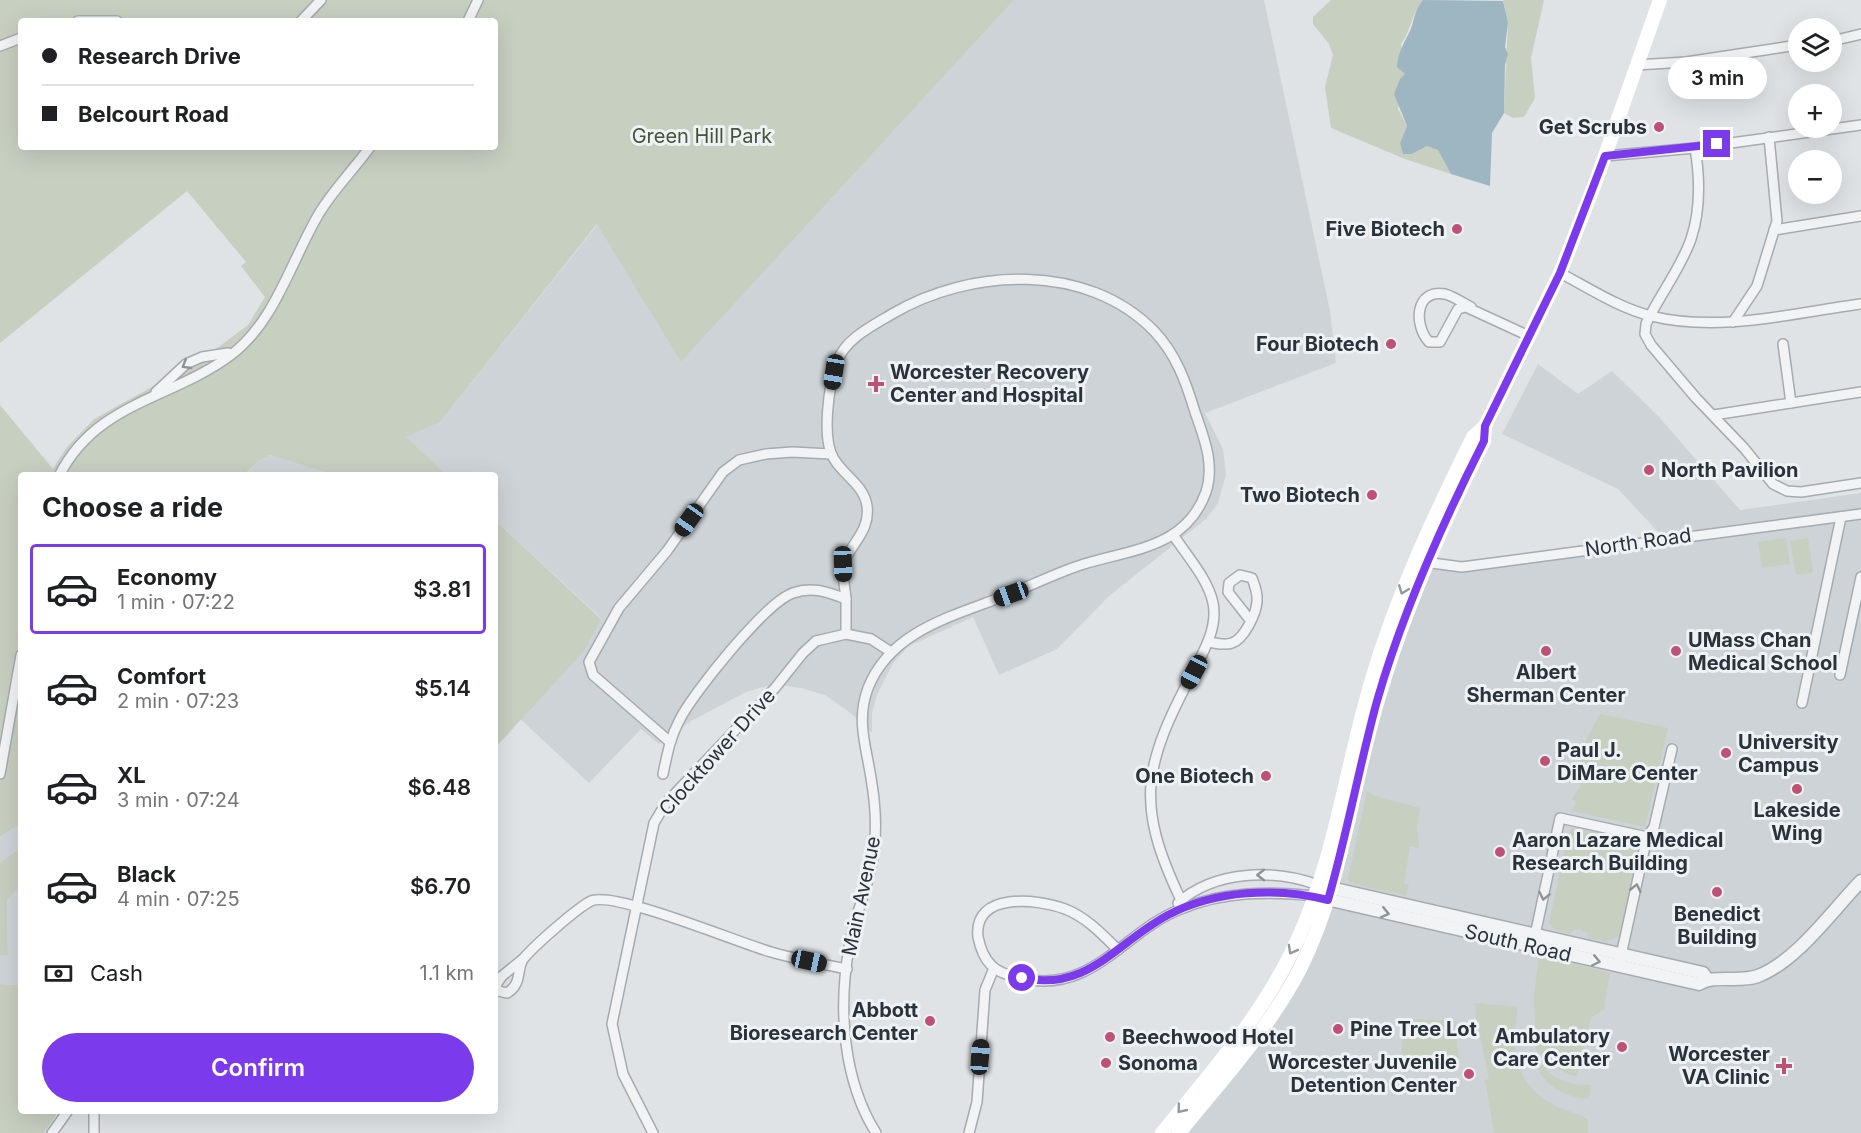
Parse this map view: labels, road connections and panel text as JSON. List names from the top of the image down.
{
  "streets": {
    "street": [
      "North Road",
      "Clocktower Drive",
      "Main Avenue",
      "South Road"
    ]
  },
  "parks": ["Green Hill Park"],
  "places": {
    "other": [
      "Get Scrubs",
      "Five Biotech",
      "Four Biotech",
      "North Pavilion",
      "Two Biotech",
      "Albert Sherman Center",
      "UMass Chan Medical School",
      "University Campus",
      "Paul J. DiMare Center",
      "One Biotech",
      "Lakeside Wing",
      "Aaron Lazare Medical Research Building",
      "Benedict Building",
      "Abbott Bioresearch Center",
      "Pine Tree Lot",
      "Beechwood Hotel",
      "Ambulatory Care Center",
      "Sonoma",
      "Worcester Juvenile Detention Center"
    ],
    "health": ["Worcester Recovery Center and Hospital", "Worcester VA Clinic"]
  },
  "page": {
    "map_buttons": ["+", "−"],
    "banner": ["Research Drive", "Belcourt Road"],
    "bubble": "3 min",
    "heading": "Choose a ride",
    "list": [
      {
        "name": "Economy",
        "note": "1 min · 07:22",
        "value": "$3.81"
      },
      {
        "name": "Comfort",
        "note": "2 min · 07:23",
        "value": "$5.14"
      },
      {
        "name": "XL",
        "note": "3 min · 07:24",
        "value": "$6.48"
      },
      {
        "name": "Black",
        "note": "4 min · 07:25",
        "value": "$6.70"
      }
    ],
    "pay": ["Cash", "1.1 km"],
    "buttons": "Confirm"
  }
}
